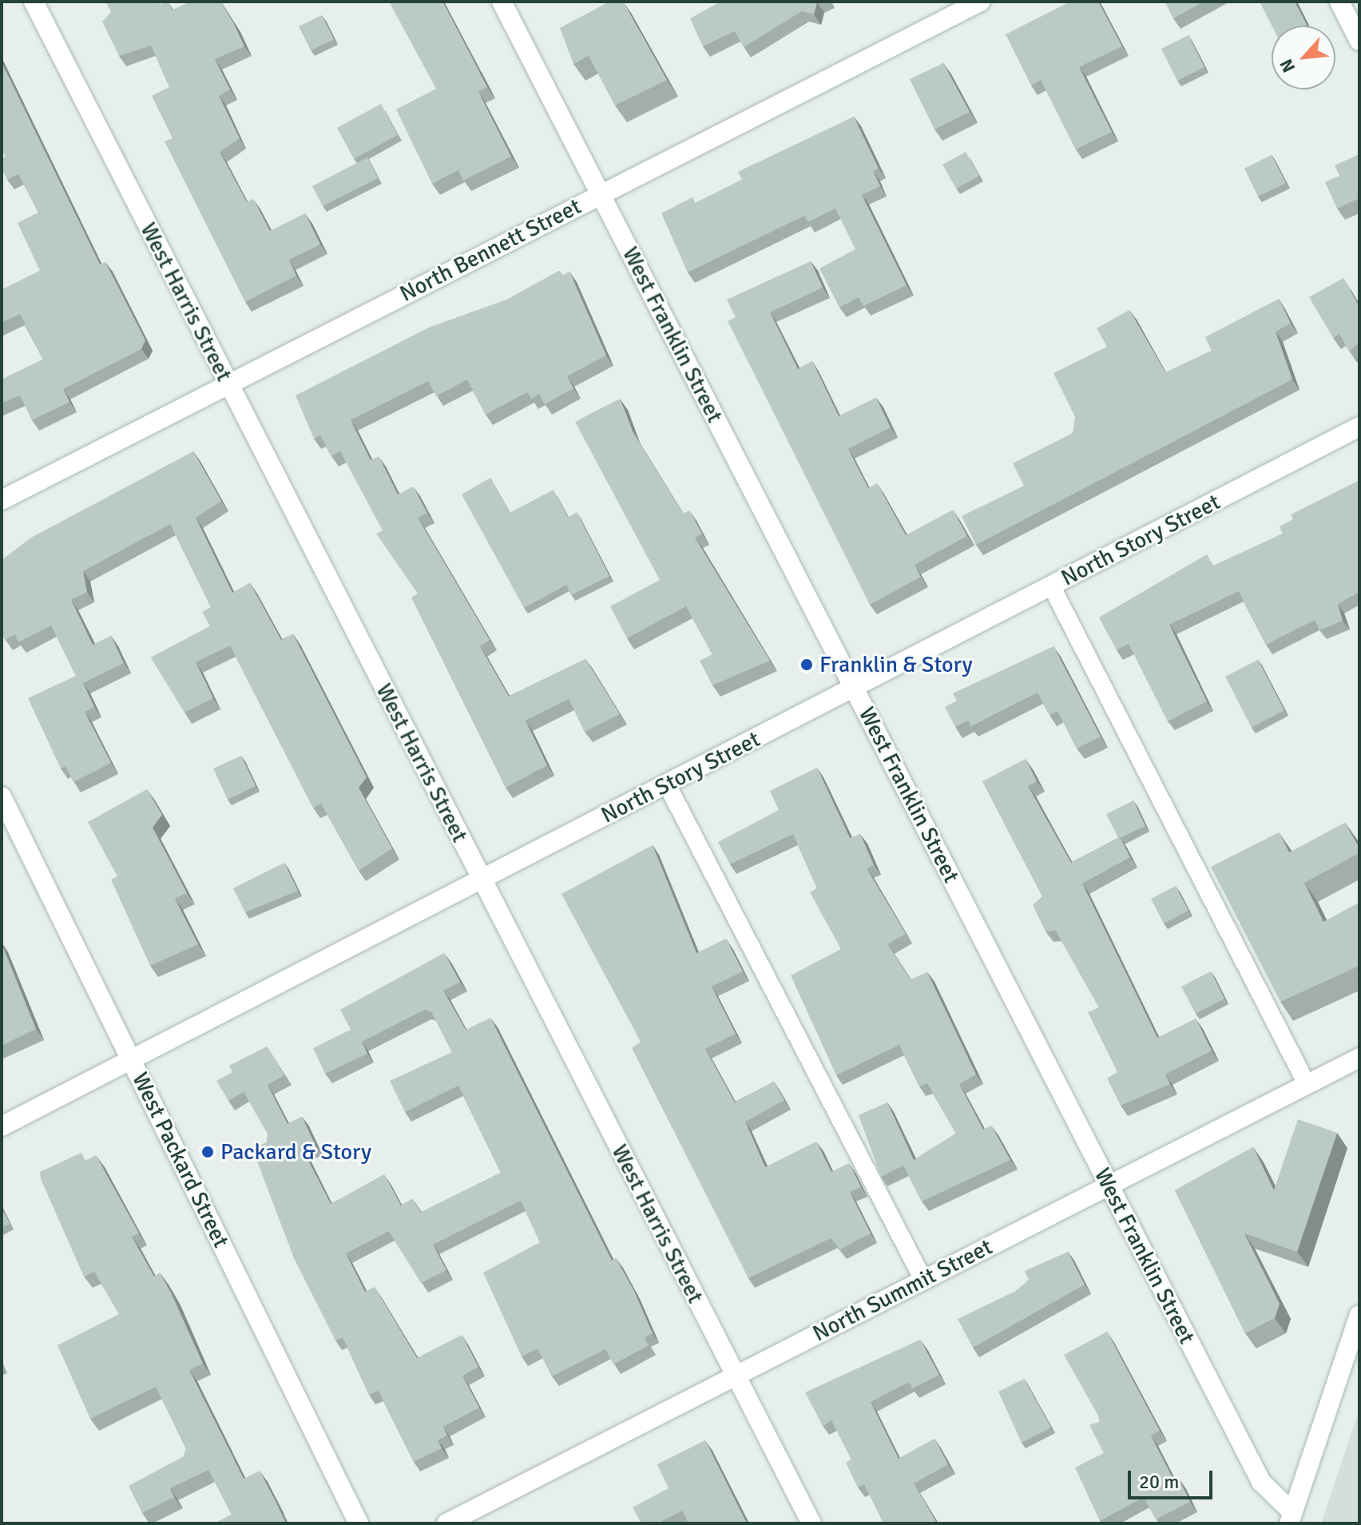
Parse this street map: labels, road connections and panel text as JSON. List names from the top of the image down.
{
  "streets": {
    "street": [
      "North Bennett Street",
      "West Harris Street",
      "West Franklin Street",
      "North Story Street",
      "West Packard Street",
      "North Summit Street"
    ]
  },
  "crossings": [
    ["North Bennett Street", "West Harris Street"],
    ["North Bennett Street", "West Franklin Street"],
    ["West Harris Street", "North Story Street"],
    ["West Harris Street", "North Summit Street"],
    ["West Franklin Street", "North Story Street"],
    ["West Franklin Street", "North Summit Street"],
    ["North Story Street", "West Packard Street"]
  ],
  "places": ["Franklin & Story", "Packard & Story"],
  "scale_bar": "20 m",
  "north": "bottom left"
}
